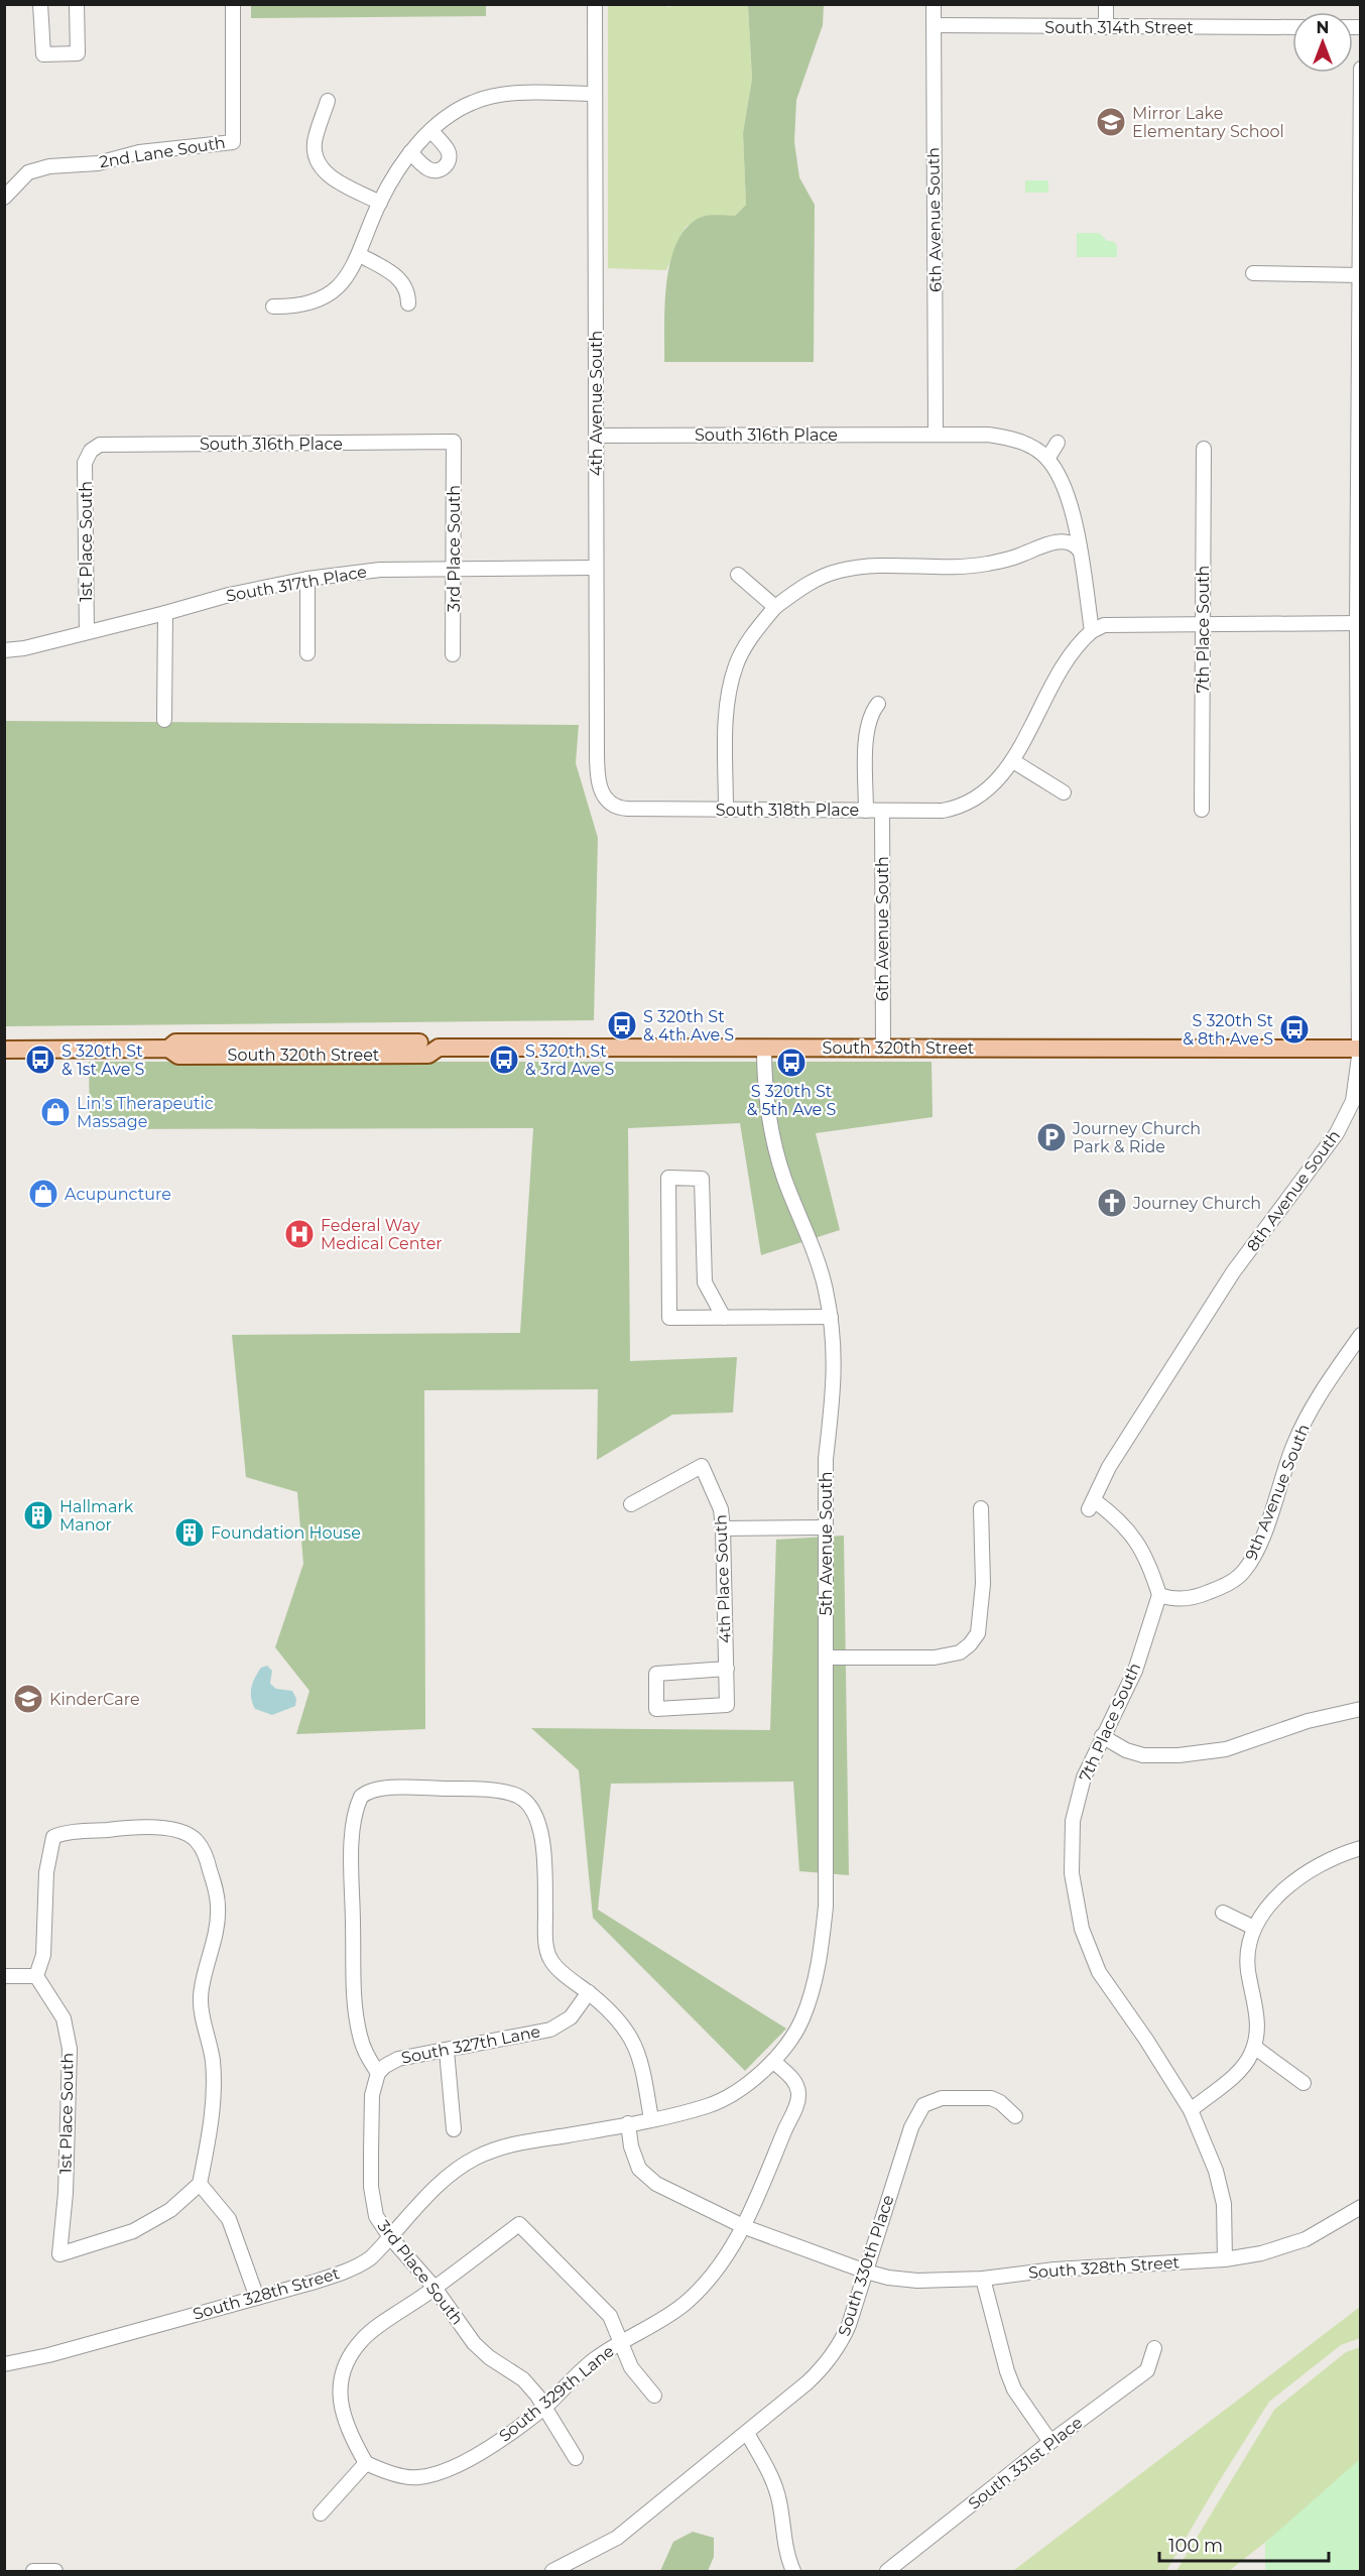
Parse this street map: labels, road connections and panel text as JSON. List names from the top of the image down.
{
  "streets": {
    "main road": ["South 320th Street"],
    "street": [
      "South 314th Street",
      "2nd Lane South",
      "6th Avenue South",
      "4th Avenue South",
      "South 316th Place",
      "1st Place South",
      "3rd Place South",
      "South 317th Place",
      "7th Place South",
      "South 318th Place",
      "8th Avenue South",
      "9th Avenue South",
      "5th Avenue South",
      "4th Place South",
      "South 327th Lane",
      "South 330th Place",
      "South 328th Street",
      "South 329th Lane",
      "South 331st Place"
    ]
  },
  "crossings": [
    ["South 314th Street", "6th Avenue South"],
    ["6th Avenue South", "South 316th Place"],
    ["6th Avenue South", "South 318th Place"],
    ["6th Avenue South", "South 320th Street"],
    ["4th Avenue South", "South 316th Place"],
    ["4th Avenue South", "South 317th Place"],
    ["4th Avenue South", "South 318th Place"],
    ["South 316th Place", "1st Place South"],
    ["South 316th Place", "3rd Place South"],
    ["1st Place South", "South 317th Place"],
    ["3rd Place South", "South 317th Place"],
    ["3rd Place South", "South 327th Lane"],
    ["3rd Place South", "South 328th Street"],
    ["3rd Place South", "South 329th Lane"],
    ["7th Place South", "8th Avenue South"],
    ["7th Place South", "9th Avenue South"],
    ["7th Place South", "South 328th Street"],
    ["South 320th Street", "8th Avenue South"],
    ["South 320th Street", "5th Avenue South"],
    ["8th Avenue South", "9th Avenue South"],
    ["5th Avenue South", "South 328th Street"],
    ["South 330th Place", "South 328th Street"],
    ["South 328th Street", "South 329th Lane"]
  ],
  "places": {
    "school or university": ["Mirror Lake Elementary School", "KinderCare"],
    "bus stop": [
      "S 320th St & 4th Ave S",
      "S 320th St & 8th Ave S",
      "S 320th St & 1st Ave S",
      "S 320th St & 3rd Ave S",
      "S 320th St & 5th Ave S"
    ],
    "shop": ["Lin's Therapeutic Massage", "Acupuncture"],
    "parking": ["Journey Church Park & Ride"],
    "church": ["Journey Church"],
    "hospital": ["Federal Way Medical Center"],
    "building": ["Hallmark Manor", "Foundation House"]
  },
  "scale_bar": "100 m",
  "north": "top"
}
